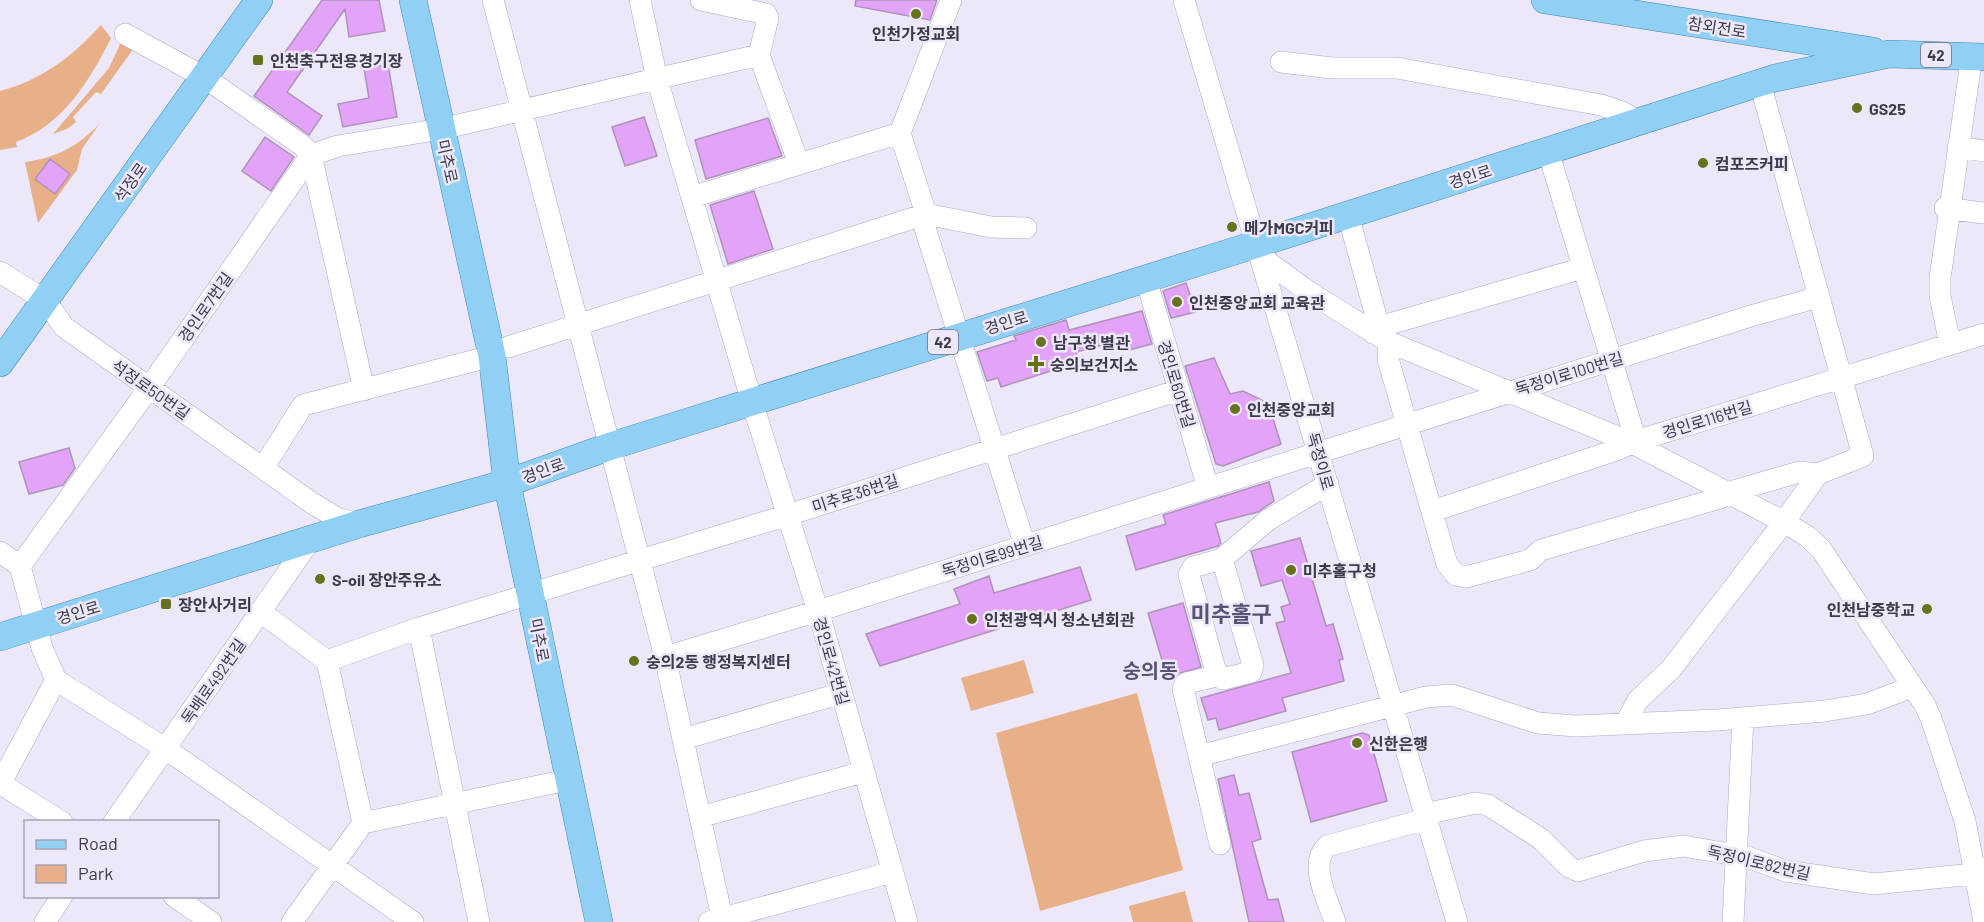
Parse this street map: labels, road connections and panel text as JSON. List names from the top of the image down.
{
  "streets": {
    "main road": [
      "참외전로",
      "42",
      "미추로",
      "경인로",
      "석정로"
    ],
    "street": [
      "경인로7번길",
      "독정이로100번길",
      "경인로60번길",
      "석정로50번길",
      "경인로116번길",
      "독정이로",
      "미추로36번길",
      "독정이로99번길",
      "경인로42번길",
      "독배로492번길",
      "독정이로82번길"
    ]
  },
  "crossings": [
    ["참외전로", "경인로"],
    ["미추로", "경인로"],
    ["미추로", "미추로36번길"],
    ["경인로", "경인로60번길"],
    ["경인로", "석정로50번길"],
    ["경인로", "독정이로"],
    ["경인로", "경인로42번길"],
    ["경인로", "독배로492번길"],
    ["석정로", "석정로50번길"],
    ["경인로7번길", "석정로50번길"],
    ["독정이로100번길", "독정이로"],
    ["독정이로100번길", "독정이로99번길"],
    ["경인로60번길", "미추로36번길"],
    ["경인로60번길", "독정이로99번길"],
    ["석정로50번길", "독배로492번길"],
    ["독정이로", "독정이로99번길"],
    ["독정이로", "독정이로82번길"],
    ["미추로36번길", "경인로42번길"],
    ["독정이로99번길", "경인로42번길"]
  ],
  "districts": ["미추홀구", "숭의동"],
  "places": {
    "other": [
      "인천가정교회",
      "GS25",
      "컴포즈커피",
      "메가MGC커피",
      "인천중앙교회 교육관",
      "남구청 별관",
      "인천중앙교회",
      "미추홀구청",
      "S-oil 장안주유소",
      "인천남중학교",
      "인천광역시 청소년회관",
      "숭의2동 행정복지센터",
      "신한은행"
    ],
    "transit": ["인천축구전용경기장", "장안사거리"],
    "health": ["숭의보건지소"]
  },
  "legend": ["Road", "Park"]
}
